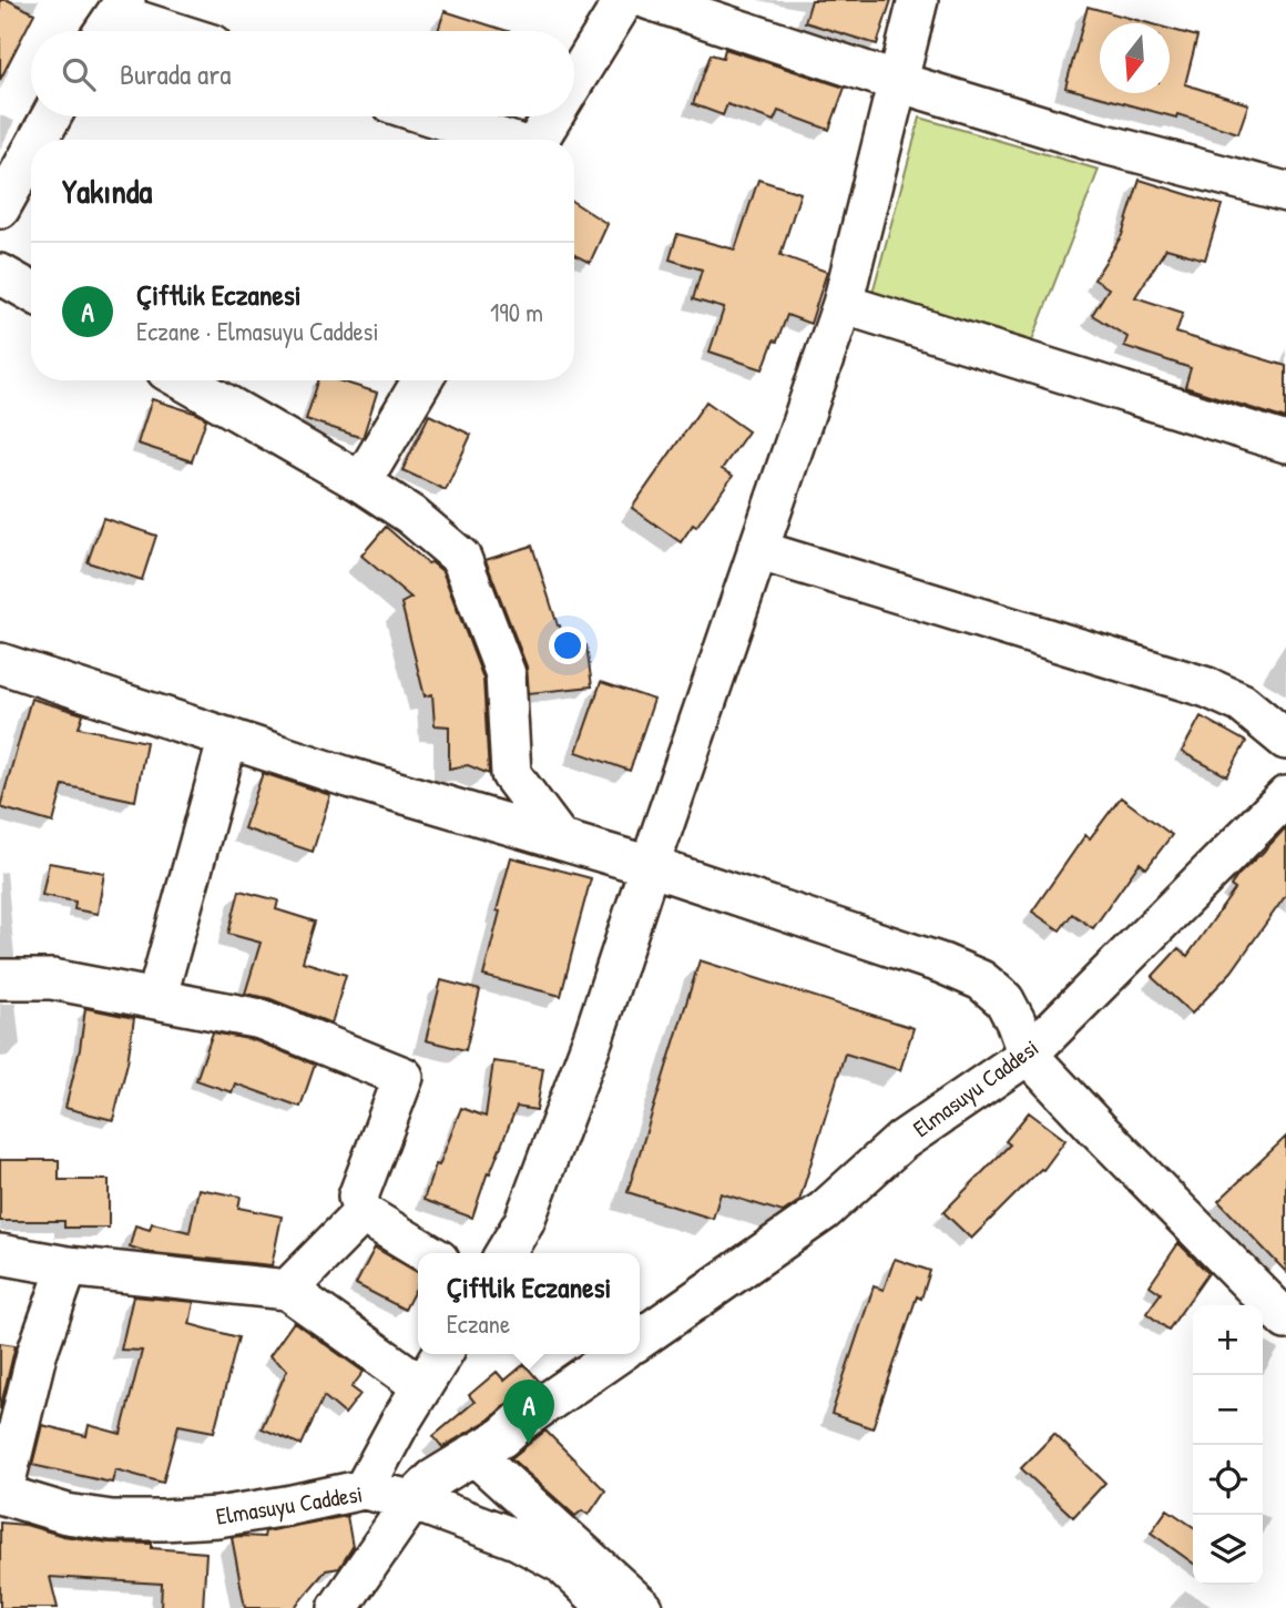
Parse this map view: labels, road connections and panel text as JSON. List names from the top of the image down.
{
  "streets": {
    "street": ["Elmasuyu Caddesi"]
  },
  "north": "bottom",
  "page": {
    "search": "Burada ara",
    "heading": "Yakında",
    "list": [
      {
        "mark": "A",
        "name": "Çiftlik Eczanesi",
        "note": "Eczane · Elmasuyu Caddesi",
        "value": "190 m"
      }
    ],
    "popup": ["Çiftlik Eczanesi", "Eczane"],
    "map_buttons": ["+", "−"],
    "pins": "A"
  }
}
